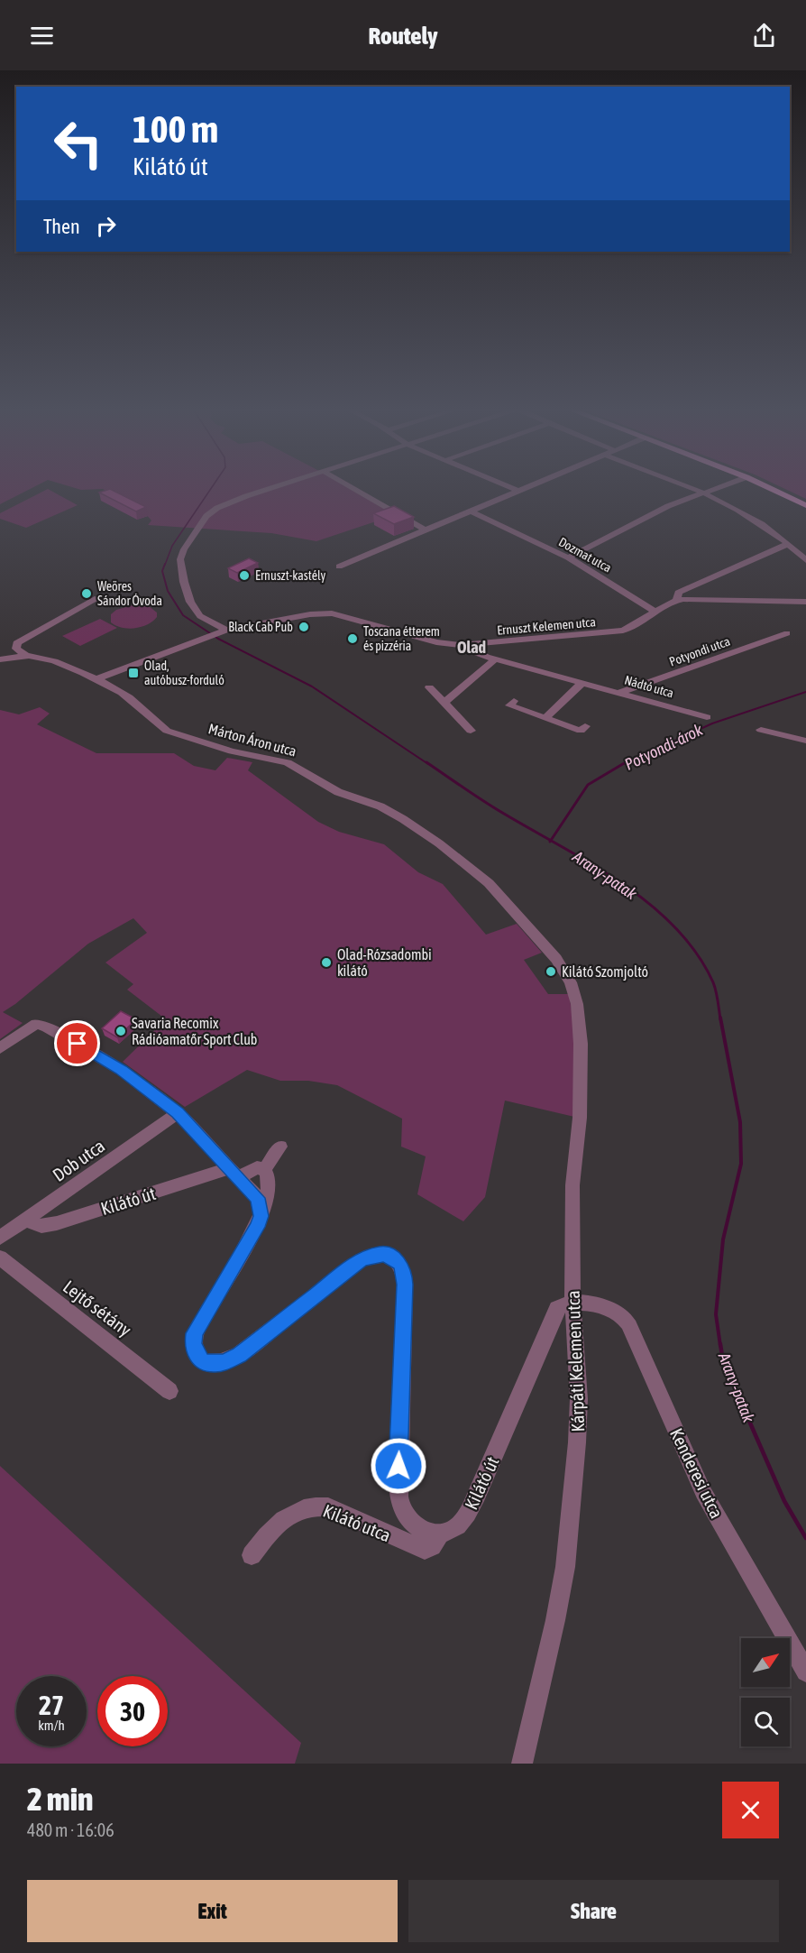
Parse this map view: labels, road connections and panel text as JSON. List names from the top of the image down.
{
  "streets": {
    "street": [
      "Dozmat utca",
      "Ernuszt Kelemen utca",
      "Potyondi utca",
      "Nádtó utca",
      "Márton Áron utca",
      "Dob utca",
      "Kilátó út",
      "Lejtő sétány",
      "Kárpáti Kelemen utca",
      "Kenderesi utca",
      "Kilátó utca"
    ]
  },
  "crossings": [
    ["Dozmat utca", "Ernuszt Kelemen utca"],
    ["Ernuszt Kelemen utca", "Nádtó utca"],
    ["Ernuszt Kelemen utca", "Márton Áron utca"],
    ["Potyondi utca", "Nádtó utca"],
    ["Márton Áron utca", "Kárpáti Kelemen utca"],
    ["Dob utca", "Kilátó út"],
    ["Kilátó út", "Kárpáti Kelemen utca"],
    ["Kilátó út", "Kenderesi utca"],
    ["Kilátó út", "Kilátó utca"],
    ["Kárpáti Kelemen utca", "Kenderesi utca"]
  ],
  "districts": ["Olad"],
  "water": ["Potyondi-árok", "Arany-patak"],
  "places": {
    "other": [
      "Ernuszt-kastély",
      "Weöres Sándor Óvoda",
      "Black Cab Pub",
      "Toscana étterem és pizzéria",
      "Olad-Rózsadombi kilátó",
      "Kilátó Szomjoltó",
      "Savaria Recomix Rádióamatőr Sport Club"
    ],
    "transit": ["Olad, autóbusz-forduló"]
  },
  "north": "top right",
  "page": {
    "header": "Routely",
    "turn": ["100 m", "Kilátó út"],
    "then": "Then",
    "speed": "27 km/h",
    "limit": "30",
    "heading": ["2 min", "480 m · 16:06"],
    "buttons": ["Exit", "Share"]
  }
}
